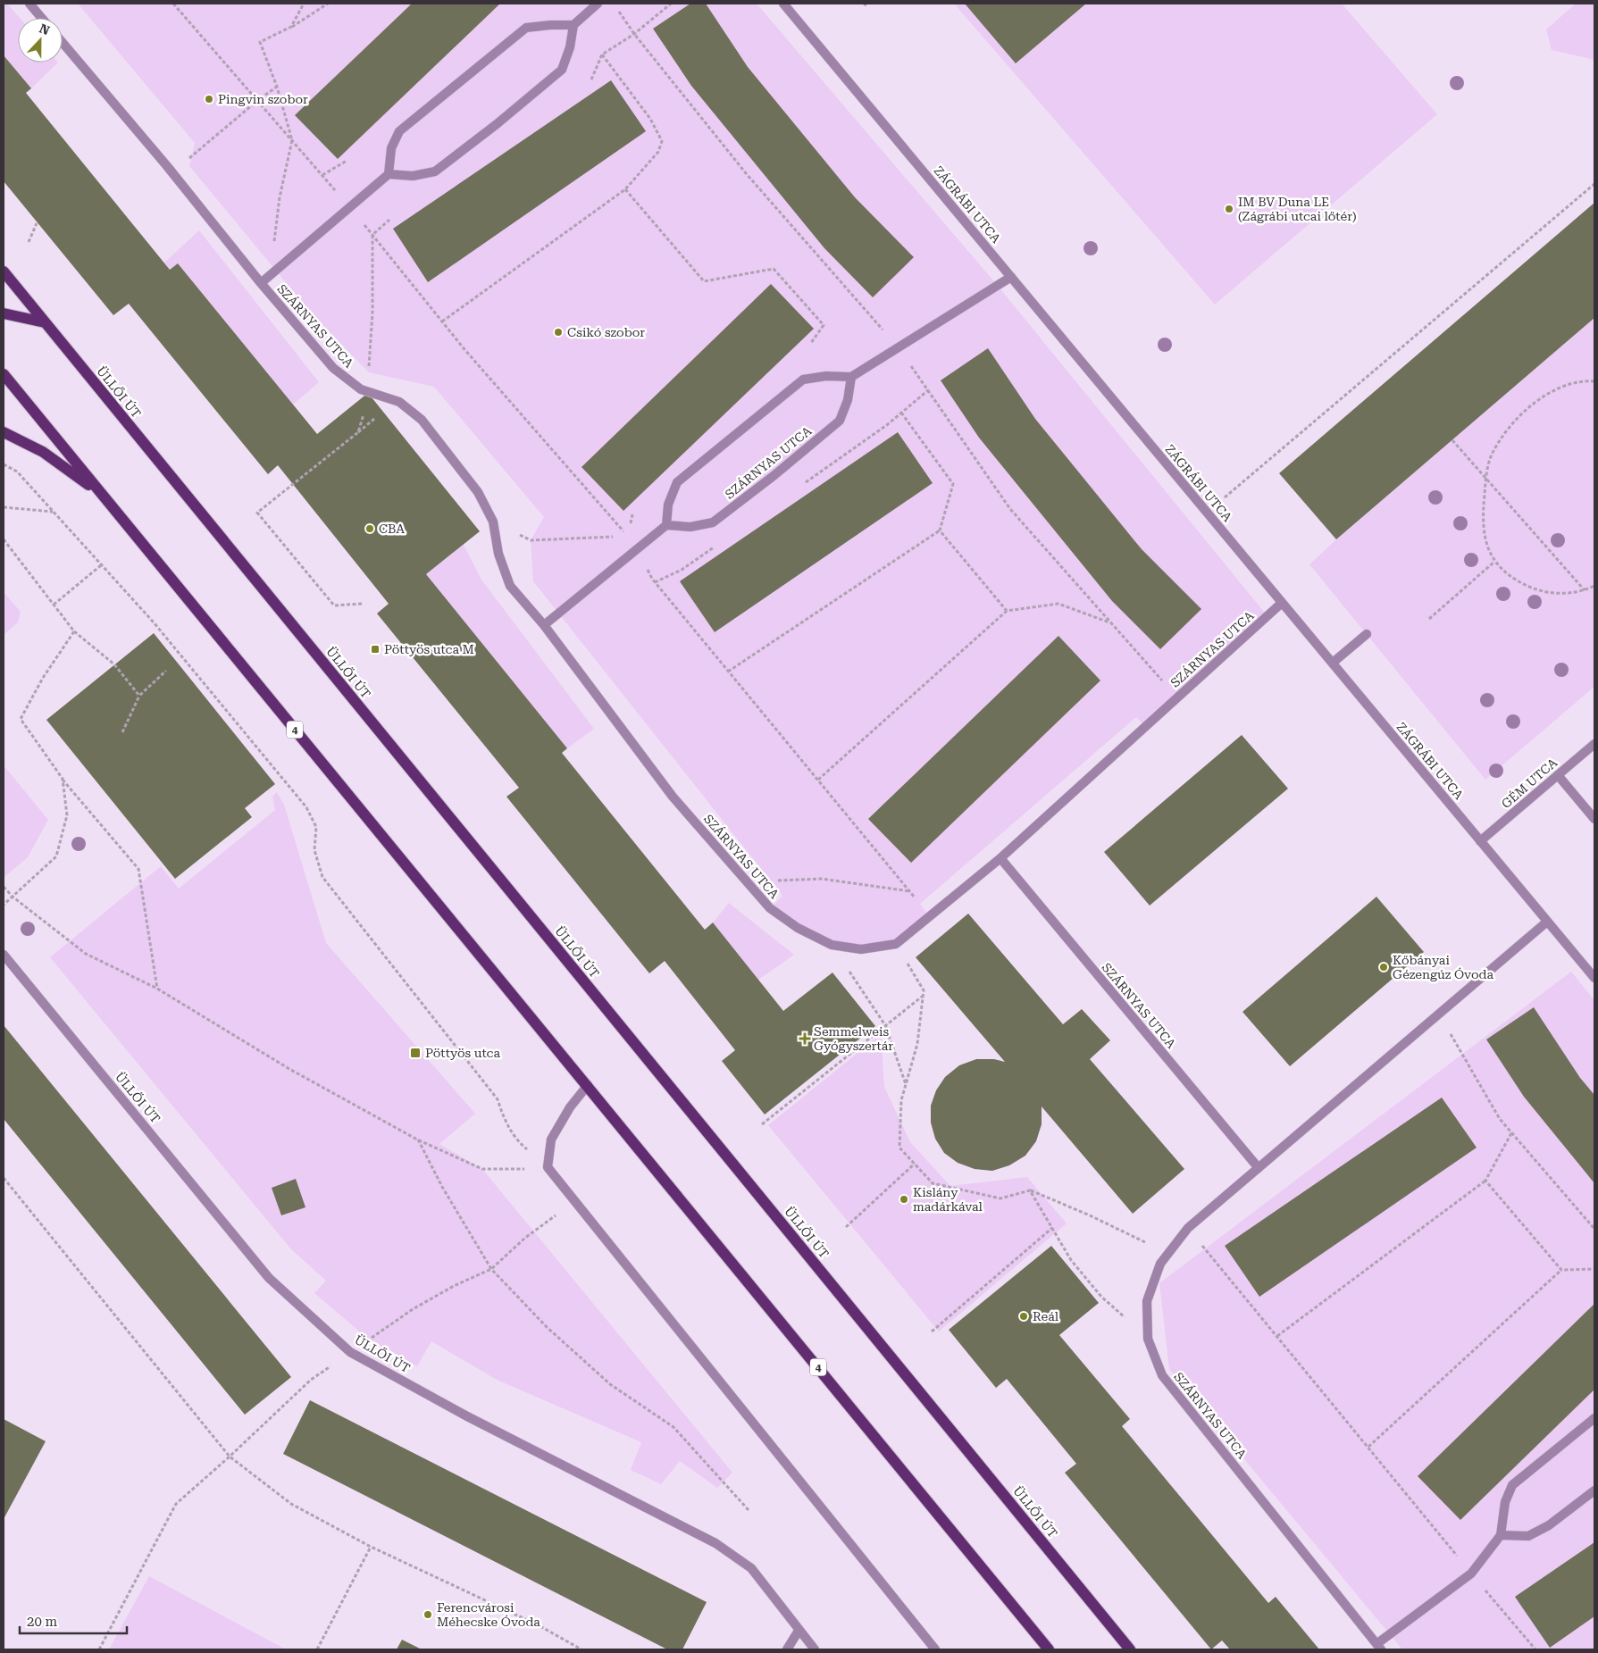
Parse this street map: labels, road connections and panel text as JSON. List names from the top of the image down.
{
  "streets": {
    "main road": ["ÜLLŐI ÚT", "4"],
    "street": ["ZÁGRÁBI UTCA", "SZÁRNYAS UTCA", "GÉM UTCA"]
  },
  "crossings": [
    ["ZÁGRÁBI UTCA", "SZÁRNYAS UTCA"],
    ["ZÁGRÁBI UTCA", "GÉM UTCA"]
  ],
  "places": {
    "other": [
      "Pingvin szobor",
      "IM BV Duna LE (Zágrábi utcai lőtér)",
      "Csikó szobor",
      "CBA",
      "Kőbányai Gézengúz Óvoda",
      "Kislány madárkával",
      "Reál",
      "Ferencvárosi Méhecske Óvoda"
    ],
    "transit": ["Pöttyös utca M", "Pöttyös utca"],
    "health": ["Semmelweis Gyógyszertár"]
  },
  "scale_bar": "20 m",
  "north": "top"
}
